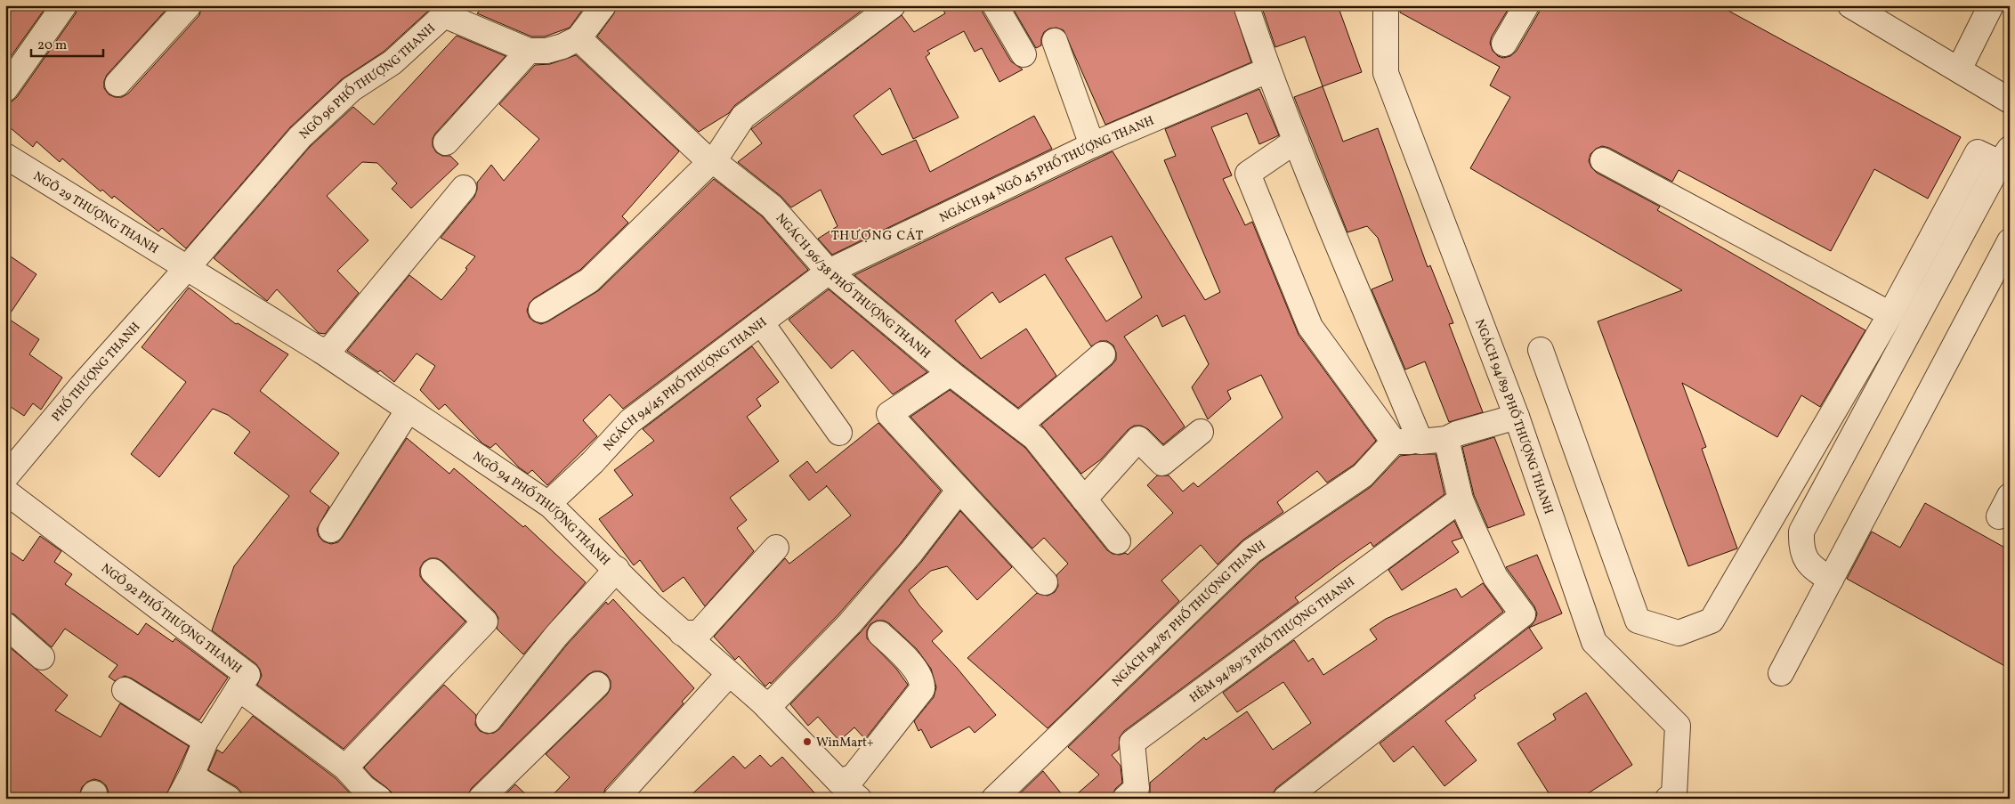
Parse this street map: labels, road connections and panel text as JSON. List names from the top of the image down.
{
  "streets": {
    "street": [
      "NGÕ 96 PHỐ THƯỢNG THANH",
      "NGÁCH 94 NGÕ 45 PHỐ THƯỢNG THANH",
      "NGÕ 29 THƯỢNG THANH",
      "NGÁCH 96/38 PHỐ THƯỢNG THANH",
      "PHỐ THƯỢNG THANH",
      "NGÁCH 94/45 PHỐ THƯỢNG THANH",
      "NGÁCH 94/89 PHỐ THƯỢNG THANH",
      "NGÕ 94 PHỐ THƯỢNG THANH",
      "NGÁCH 94/87 PHỐ THƯỢNG THANH",
      "NGÕ 92 PHỐ THƯỢNG THANH",
      "HẺM 94/89/3 PHỐ THƯỢNG THANH"
    ]
  },
  "crossings": [
    ["NGÕ 96 PHỐ THƯỢNG THANH", "NGÕ 29 THƯỢNG THANH"],
    ["NGÕ 96 PHỐ THƯỢNG THANH", "NGÁCH 96/38 PHỐ THƯỢNG THANH"],
    ["NGÕ 96 PHỐ THƯỢNG THANH", "PHỐ THƯỢNG THANH"],
    ["NGÕ 96 PHỐ THƯỢNG THANH", "NGÕ 94 PHỐ THƯỢNG THANH"],
    ["NGÁCH 94 NGÕ 45 PHỐ THƯỢNG THANH", "NGÁCH 96/38 PHỐ THƯỢNG THANH"],
    ["NGÁCH 94 NGÕ 45 PHỐ THƯỢNG THANH", "NGÁCH 94/45 PHỐ THƯỢNG THANH"],
    ["NGÕ 29 THƯỢNG THANH", "PHỐ THƯỢNG THANH"],
    ["NGÕ 29 THƯỢNG THANH", "NGÕ 94 PHỐ THƯỢNG THANH"],
    ["NGÁCH 96/38 PHỐ THƯỢNG THANH", "NGÁCH 94/45 PHỐ THƯỢNG THANH"],
    ["PHỐ THƯỢNG THANH", "NGÕ 94 PHỐ THƯỢNG THANH"],
    ["NGÁCH 94/45 PHỐ THƯỢNG THANH", "NGÕ 94 PHỐ THƯỢNG THANH"]
  ],
  "districts": ["THƯỢNG CÁT"],
  "places": ["WinMart+"],
  "scale_bar": "20 m"
}
